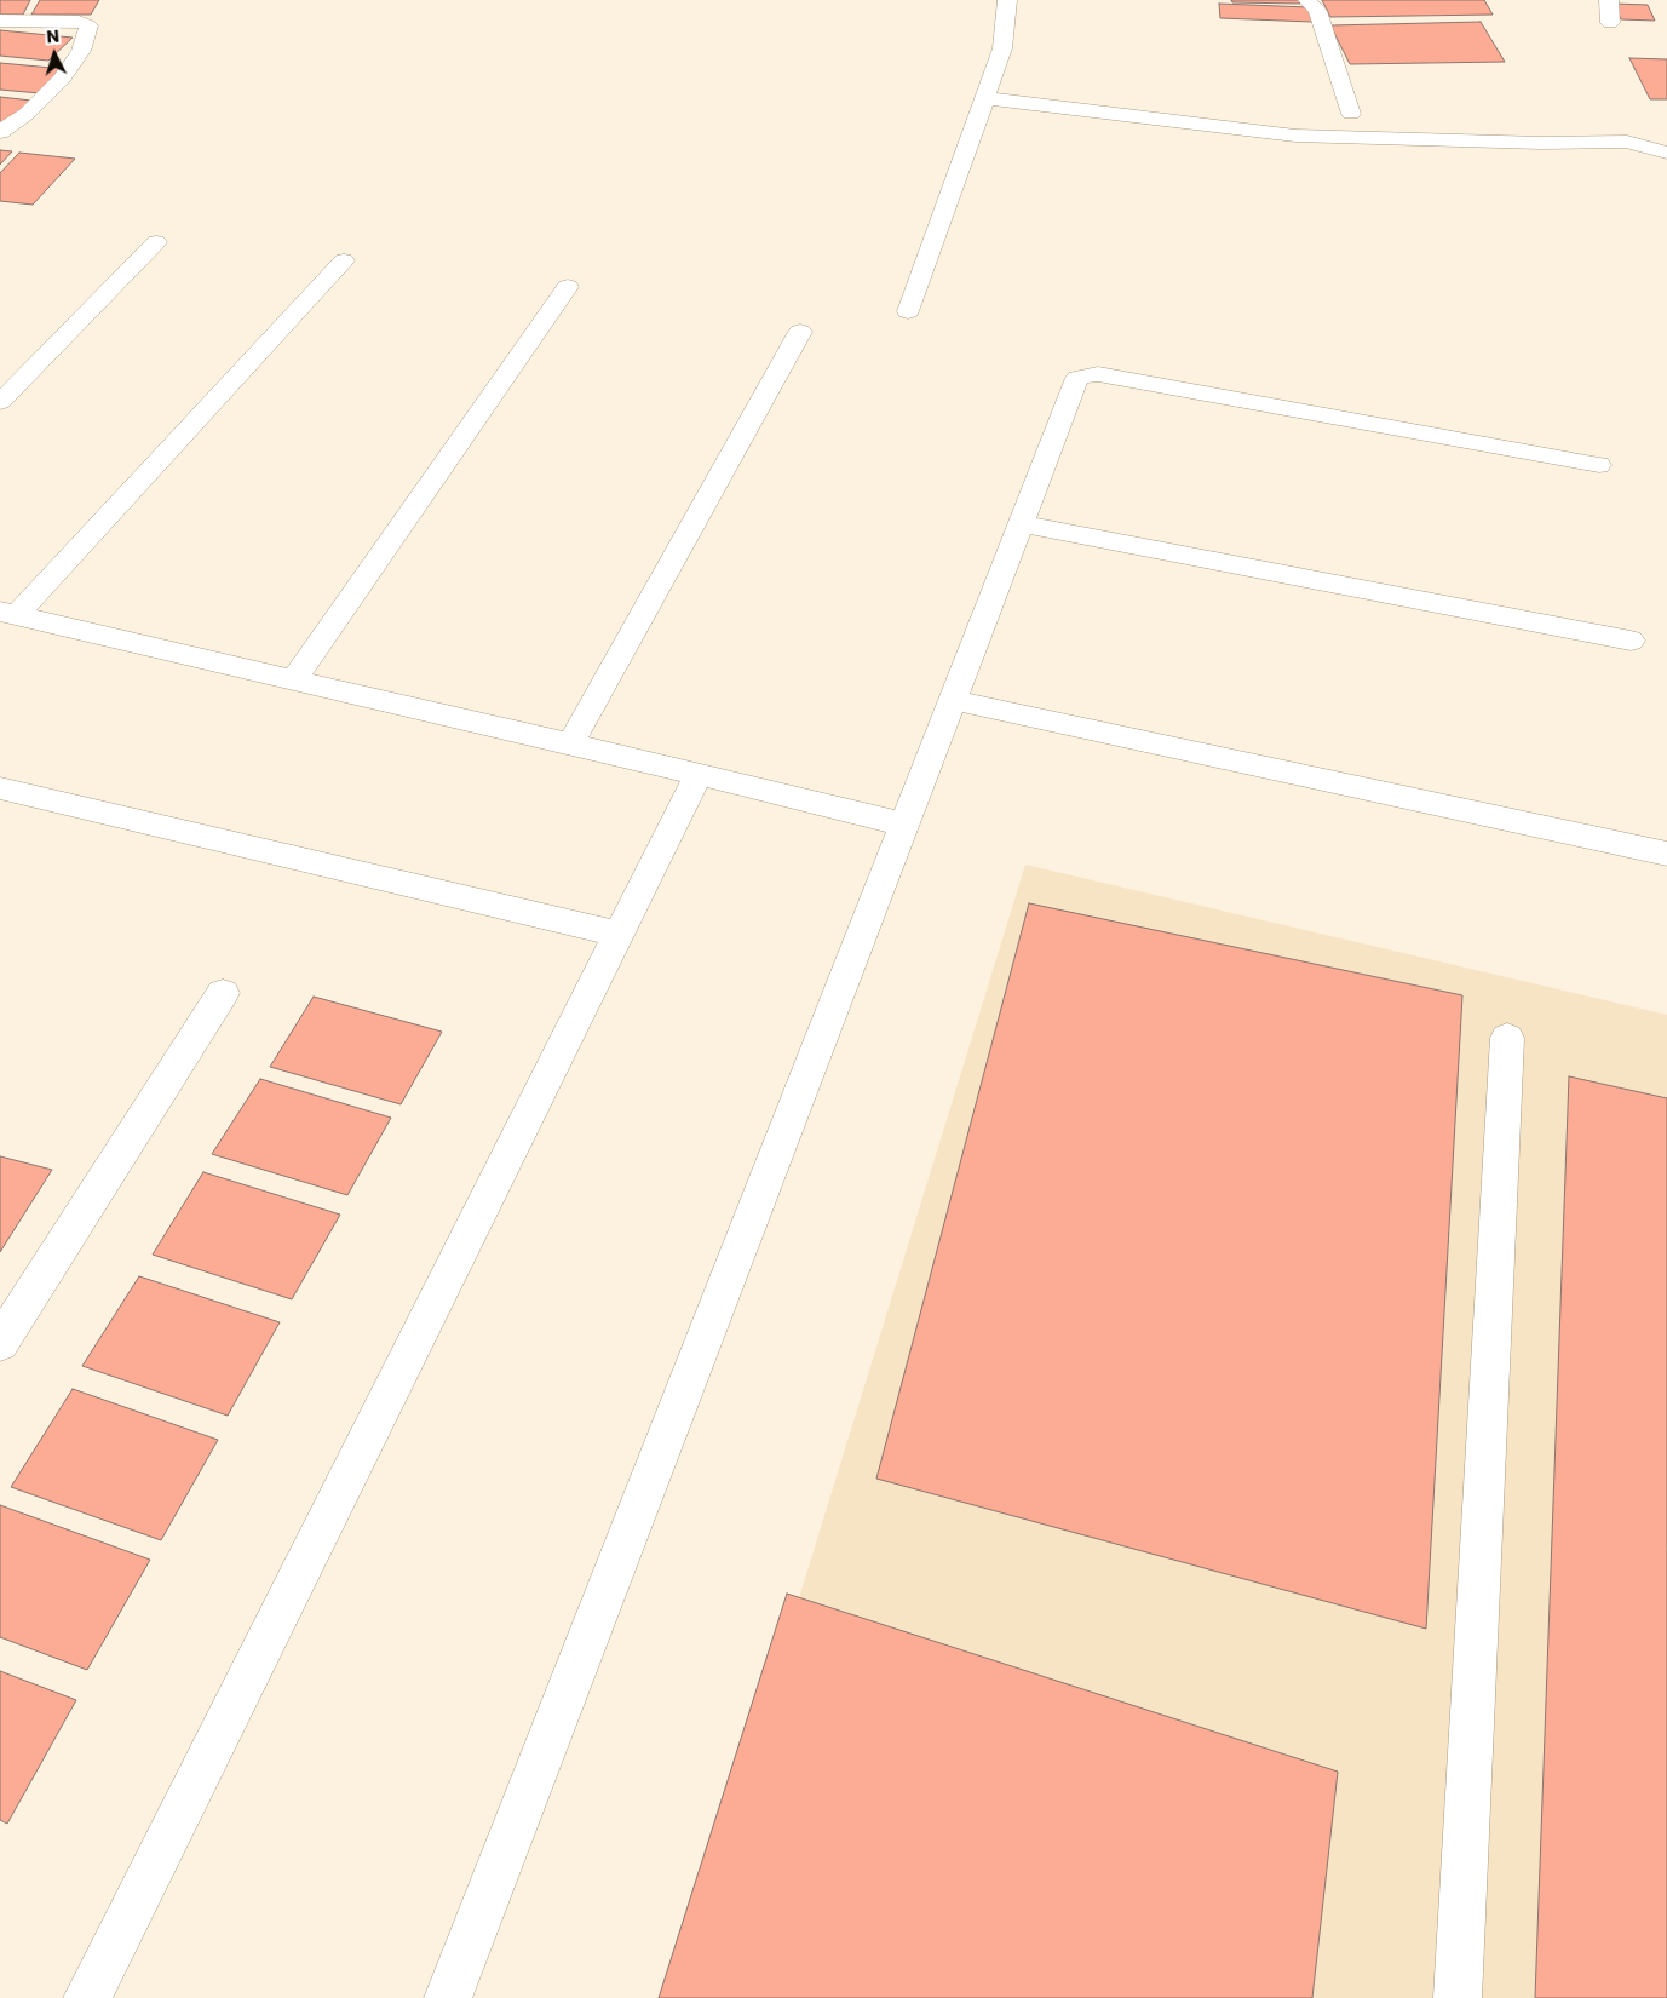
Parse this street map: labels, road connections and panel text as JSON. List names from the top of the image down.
{
  "north": "top"
}
